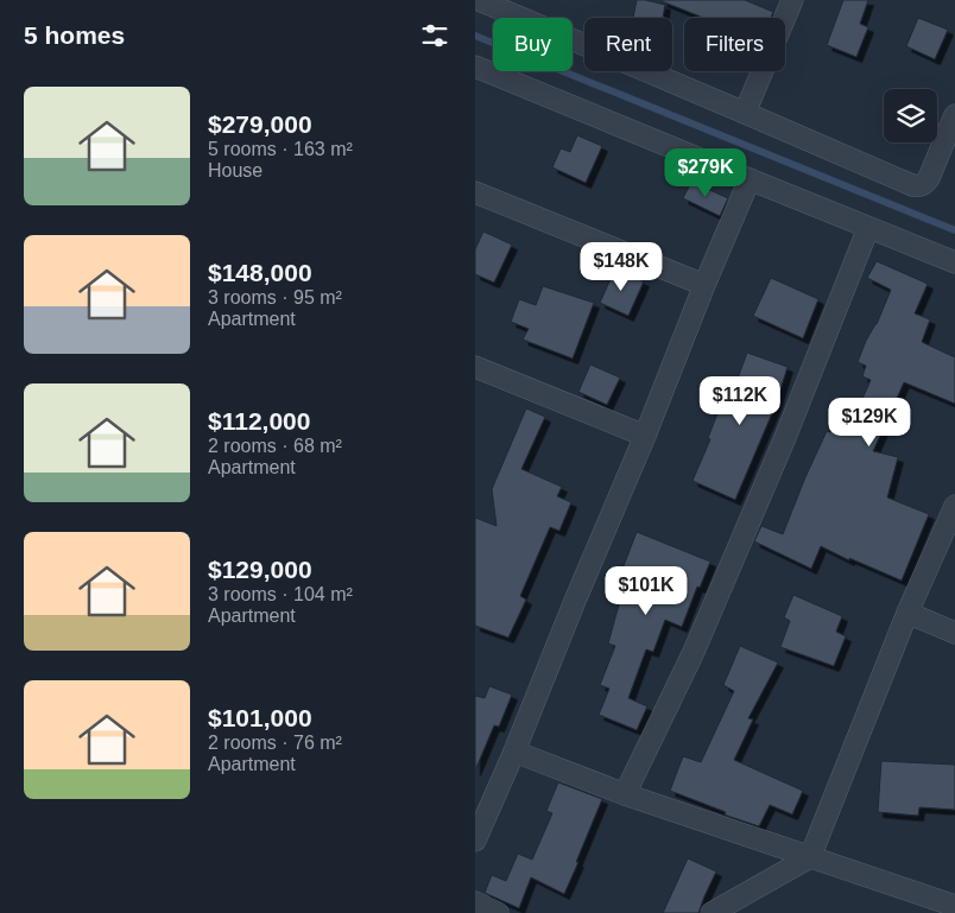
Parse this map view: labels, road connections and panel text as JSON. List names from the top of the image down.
{
  "page": {
    "heading": "5 homes",
    "chip": ["Buy", "Rent", "Filters"],
    "list": [
      {
        "name": "$279,000",
        "note": "5 rooms · 163 m² · House"
      },
      {
        "name": "$148,000",
        "note": "3 rooms · 95 m² · Apartment"
      },
      {
        "name": "$112,000",
        "note": "2 rooms · 68 m² · Apartment"
      },
      {
        "name": "$129,000",
        "note": "3 rooms · 104 m² · Apartment"
      },
      {
        "name": "$101,000",
        "note": "2 rooms · 76 m² · Apartment"
      }
    ],
    "price": [
      "$279K",
      "$148K",
      "$112K",
      "$129K",
      "$101K"
    ]
  }
}
